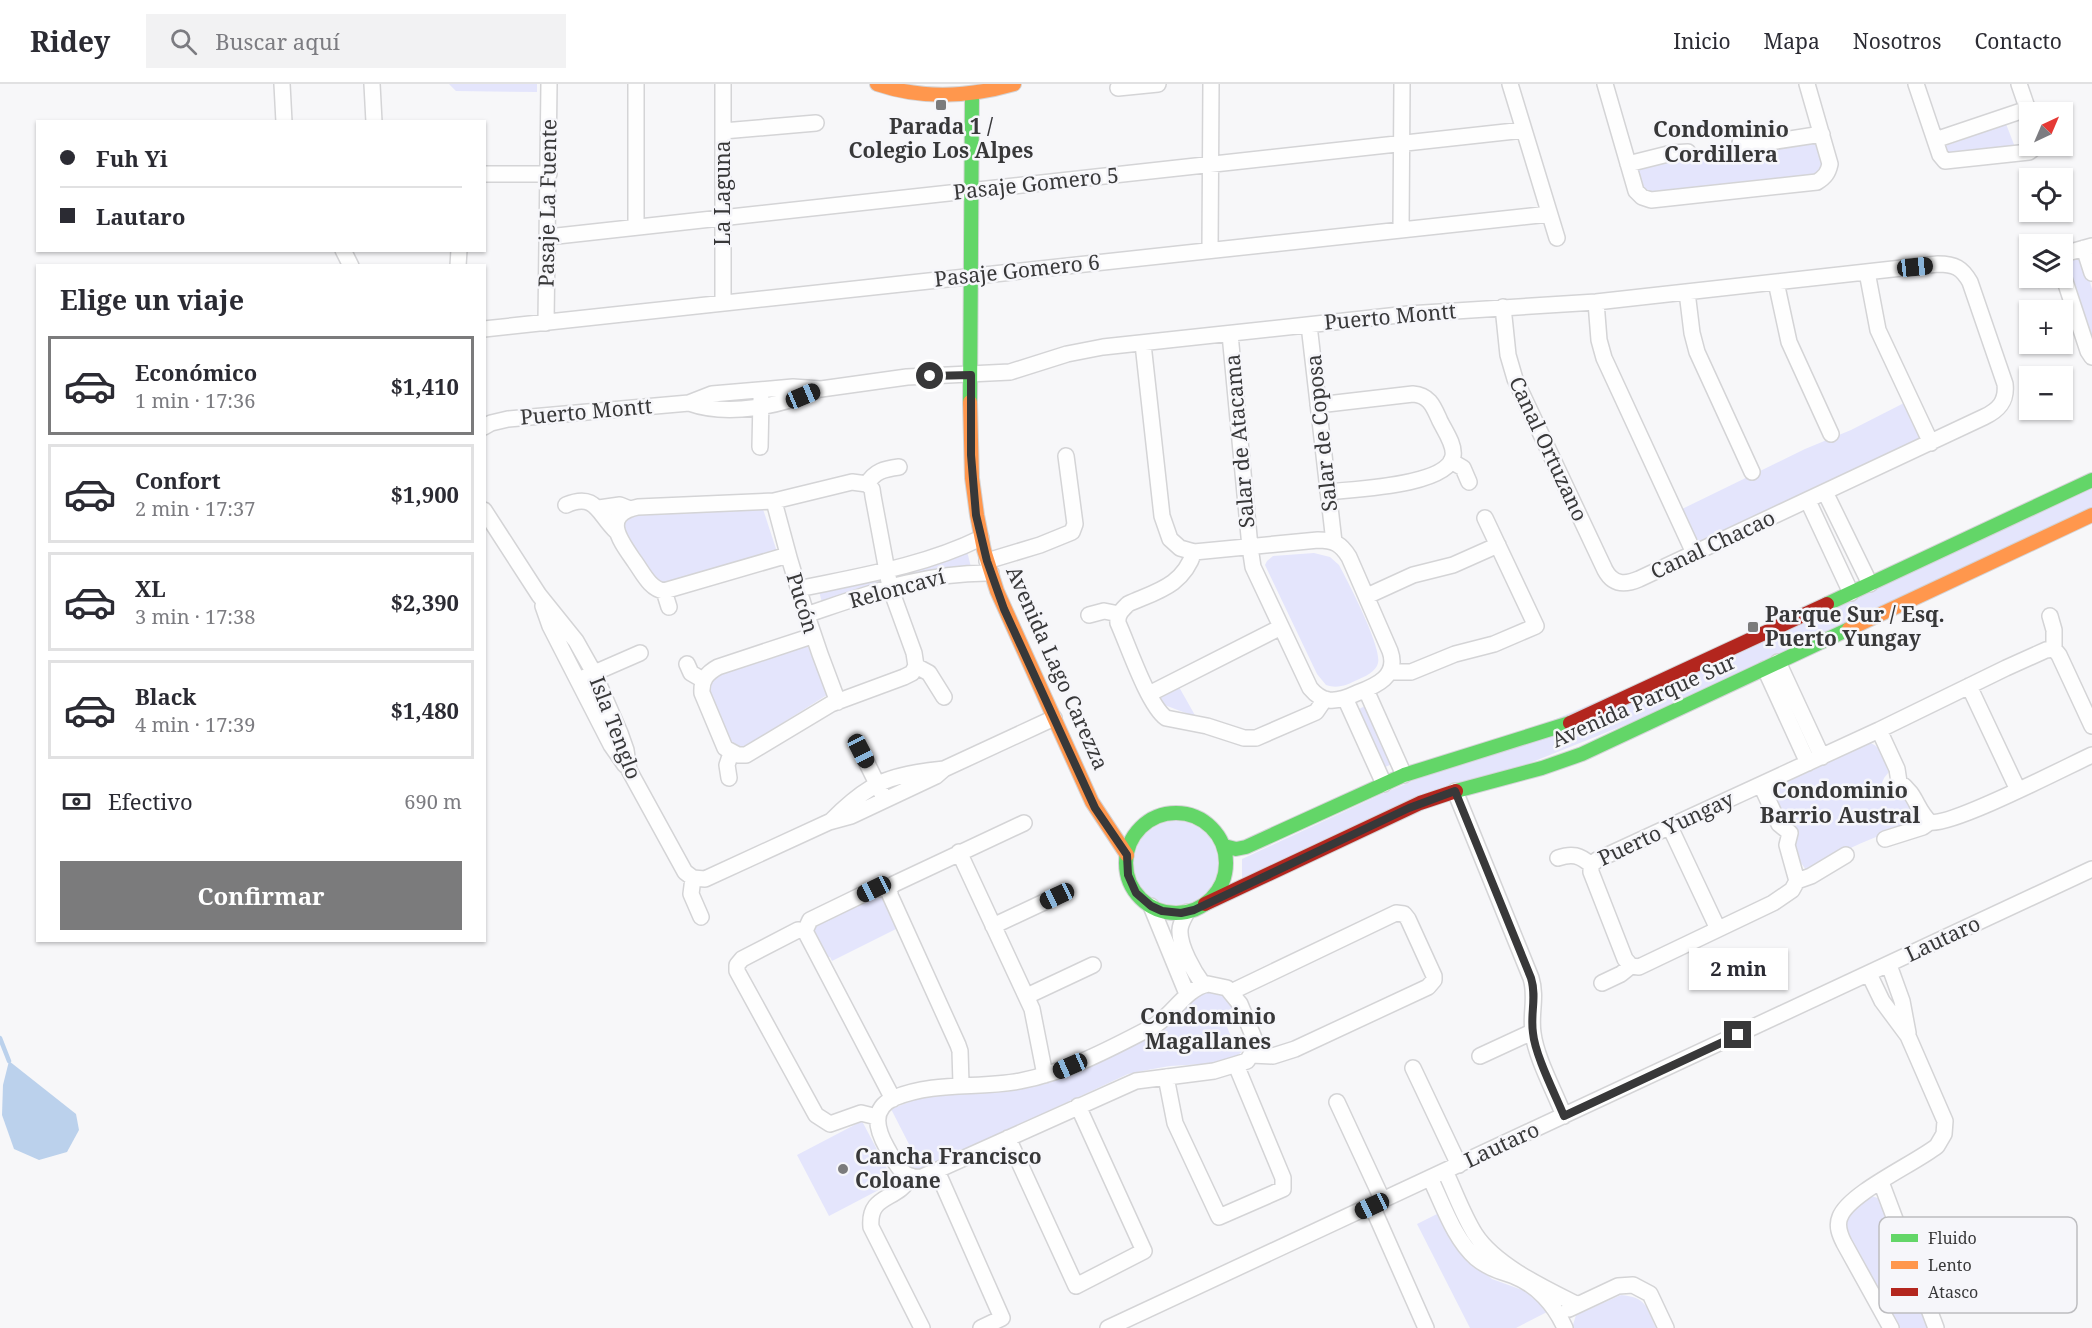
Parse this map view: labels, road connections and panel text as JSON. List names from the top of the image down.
{
  "streets": {
    "street": [
      "Pasaje Gomero 5",
      "La Laguna",
      "Pasaje La Fuente",
      "Pasaje Gomero 6",
      "Puerto Montt",
      "Salar de Coposa",
      "Salar de Atacama",
      "Canal Ortuzano",
      "Canal Chacao",
      "Reloncaví",
      "Pucón",
      "Avenida Lago Carezza",
      "Avenida Parque Sur",
      "Isla Tenglo",
      "Puerto Yungay",
      "Lautaro"
    ]
  },
  "crossings": [
    ["Pasaje Gomero 5", "La Laguna"],
    ["Pasaje Gomero 5", "Pasaje La Fuente"],
    ["Pasaje Gomero 5", "Avenida Lago Carezza"],
    ["La Laguna", "Pasaje Gomero 6"],
    ["Pasaje La Fuente", "Pasaje Gomero 6"],
    ["Pasaje Gomero 6", "Avenida Lago Carezza"],
    ["Puerto Montt", "Salar de Coposa"],
    ["Puerto Montt", "Salar de Atacama"],
    ["Puerto Montt", "Canal Ortuzano"],
    ["Puerto Montt", "Canal Chacao"],
    ["Puerto Montt", "Avenida Lago Carezza"],
    ["Canal Ortuzano", "Canal Chacao"],
    ["Reloncaví", "Pucón"],
    ["Reloncaví", "Avenida Lago Carezza"],
    ["Avenida Lago Carezza", "Avenida Parque Sur"]
  ],
  "districts": ["Condominio Cordillera", "Condominio Barrio Austral", "Condominio Magallanes"],
  "places": {
    "transit": ["Parada 1 / Colegio Los Alpes", "Parque Sur / Esq. Puerto Yungay"],
    "other": ["Cancha Francisco Coloane"]
  },
  "legend": ["Fluido", "Lento", "Atasco"],
  "north": "top right",
  "page": {
    "header": "Ridey",
    "search": "Buscar aquí",
    "nav": [
      "Inicio",
      "Mapa",
      "Nosotros",
      "Contacto"
    ],
    "map_buttons": ["+", "−"],
    "banner": ["Fuh Yi", "Lautaro"],
    "heading": "Elige un viaje",
    "list": [
      {
        "name": "Económico",
        "note": "1 min · 17:36",
        "value": "$1,410"
      },
      {
        "name": "Confort",
        "note": "2 min · 17:37",
        "value": "$1,900"
      },
      {
        "name": "XL",
        "note": "3 min · 17:38",
        "value": "$2,390"
      },
      {
        "name": "Black",
        "note": "4 min · 17:39",
        "value": "$1,480"
      }
    ],
    "pay": ["Efectivo", "690 m"],
    "buttons": "Confirmar",
    "bubble": "2 min"
  }
}
